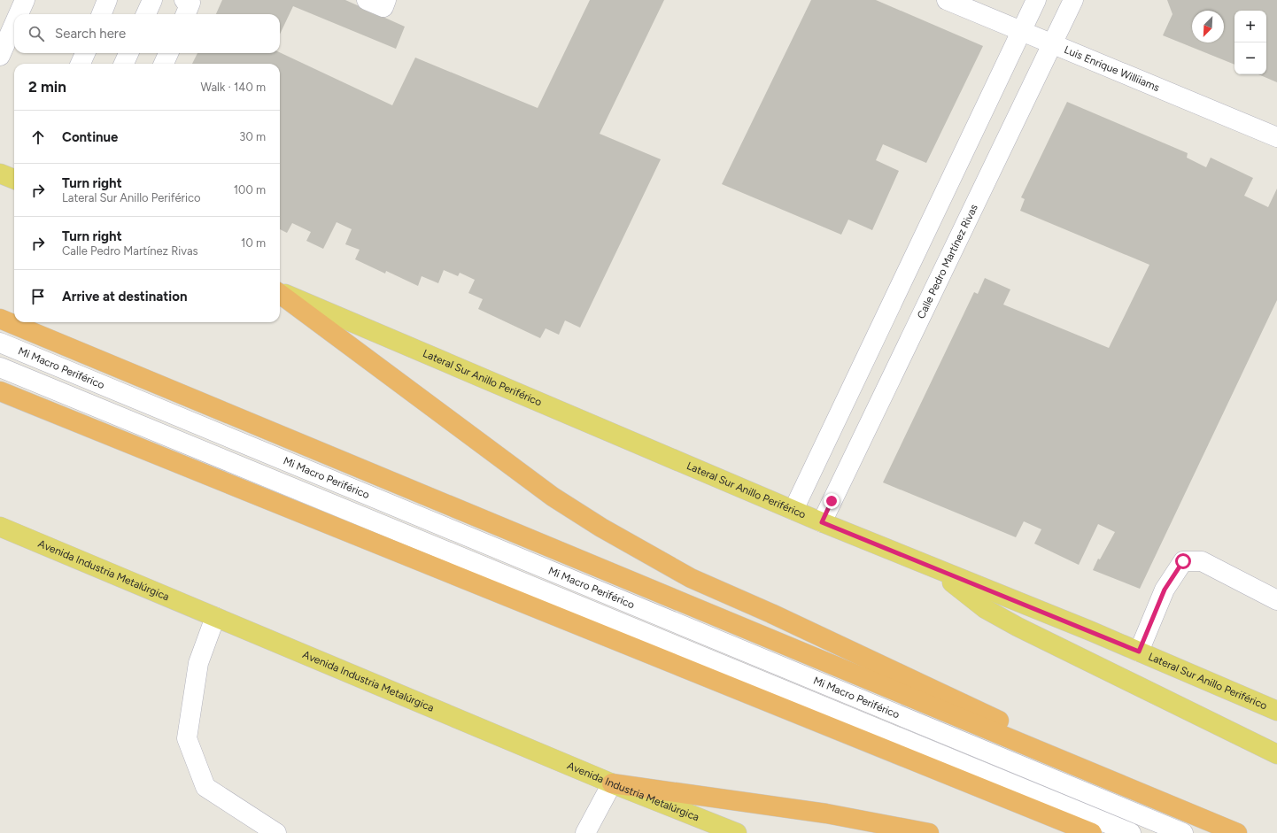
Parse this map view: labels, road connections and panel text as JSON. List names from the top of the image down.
{
  "streets": {
    "main road": ["Lateral Sur Anillo Periférico", "Avenida Industria Metalúrgica"],
    "street": ["Luis Enrique Williiams", "Calle Pedro Martínez Rivas", "Mi Macro Periférico"]
  },
  "crossings": [
    ["Luis Enrique Williiams", "Calle Pedro Martínez Rivas"],
    ["Calle Pedro Martínez Rivas", "Lateral Sur Anillo Periférico"]
  ],
  "north": "bottom left",
  "page": {
    "map_buttons": ["+", "−"],
    "search": "Search here",
    "heading": ["2 min", "Walk · 140 m"],
    "list": [
      ["Continue", "30 m"],
      ["Turn right", "Lateral Sur Anillo Periférico", "100 m"],
      ["Turn right", "Calle Pedro Martínez Rivas", "10 m"],
      "Arrive at destination"
    ]
  }
}
